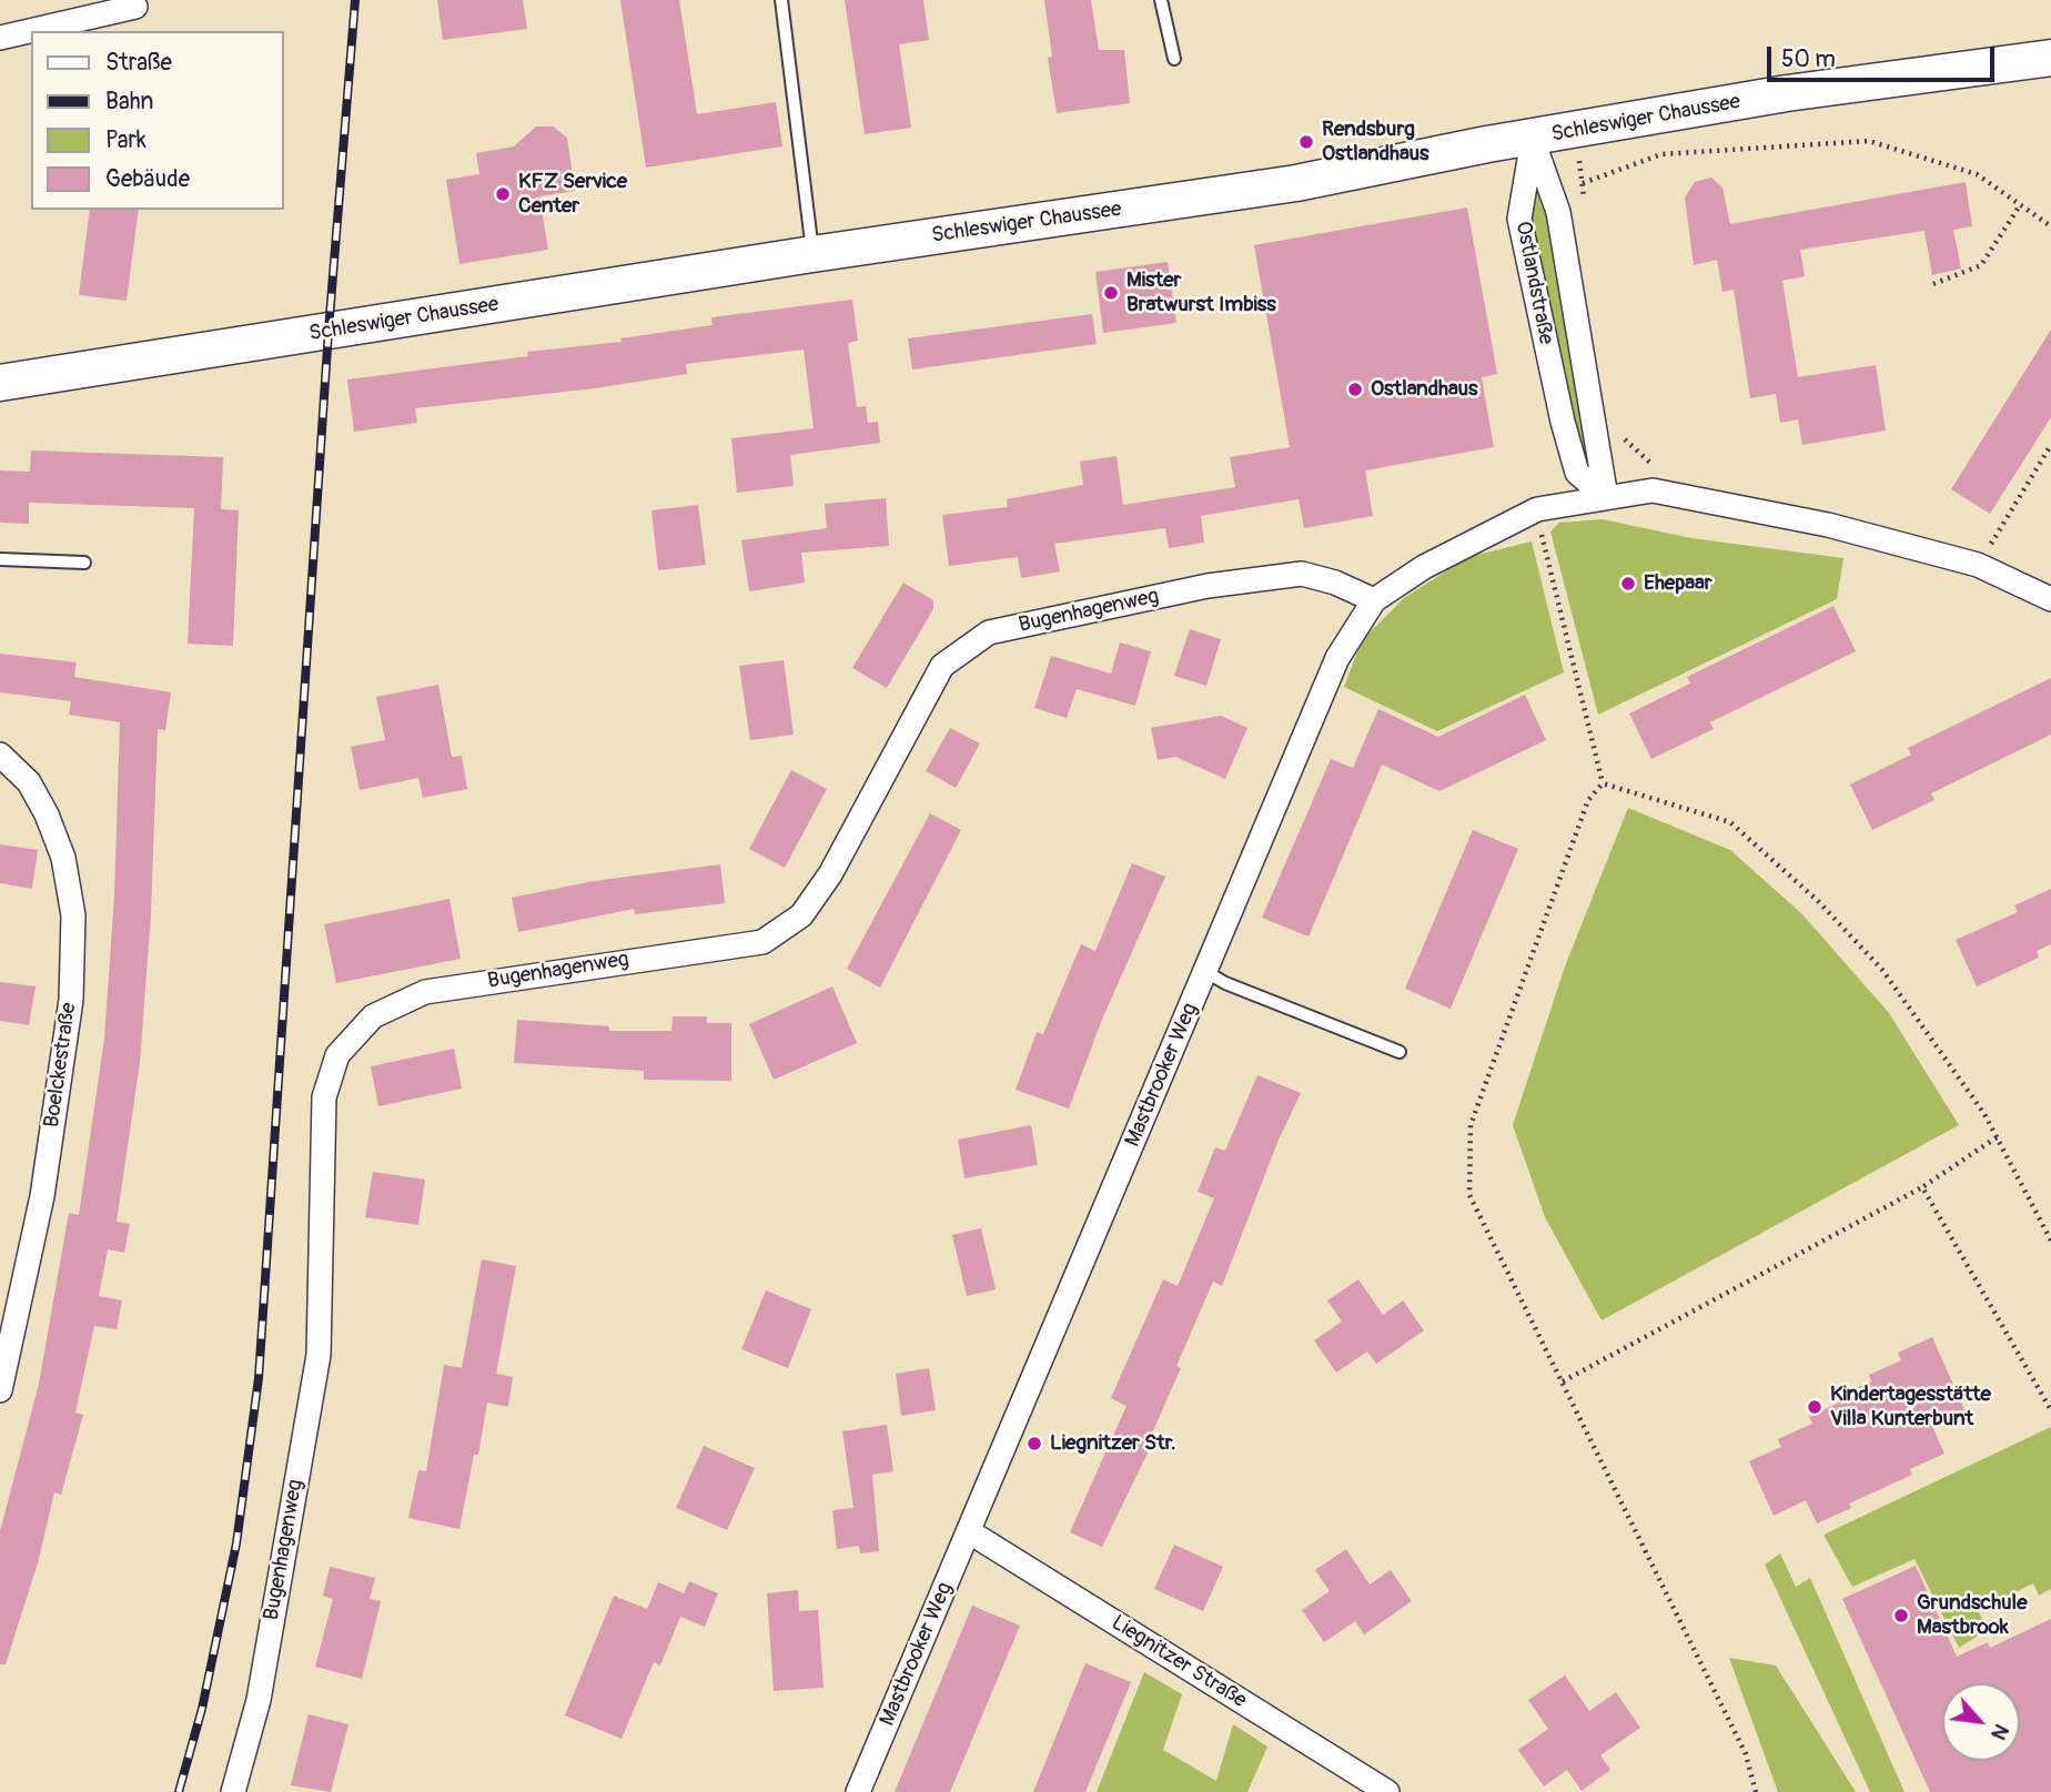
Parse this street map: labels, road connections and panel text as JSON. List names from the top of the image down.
{
  "streets": {
    "main road": ["Schleswiger Chaussee"],
    "street": [
      "Ostlandstraße",
      "Bugenhagenweg",
      "Boelckestraße",
      "Mastbrooker Weg",
      "Liegnitzer Straße"
    ]
  },
  "crossings": [
    ["Schleswiger Chaussee", "Ostlandstraße"],
    ["Ostlandstraße", "Mastbrooker Weg"],
    ["Bugenhagenweg", "Mastbrooker Weg"],
    ["Mastbrooker Weg", "Liegnitzer Straße"]
  ],
  "places": [
    "Rendsburg Ostlandhaus",
    "KFZ Service Center",
    "Mister Bratwurst Imbiss",
    "Ostlandhaus",
    "Ehepaar",
    "Kindertagesstätte Villa Kunterbunt",
    "Liegnitzer Str.",
    "Grundschule Mastbrook"
  ],
  "legend": [
    "Straße",
    "Bahn",
    "Park",
    "Gebäude"
  ],
  "scale_bar": "50 m",
  "north": "bottom right"
}
